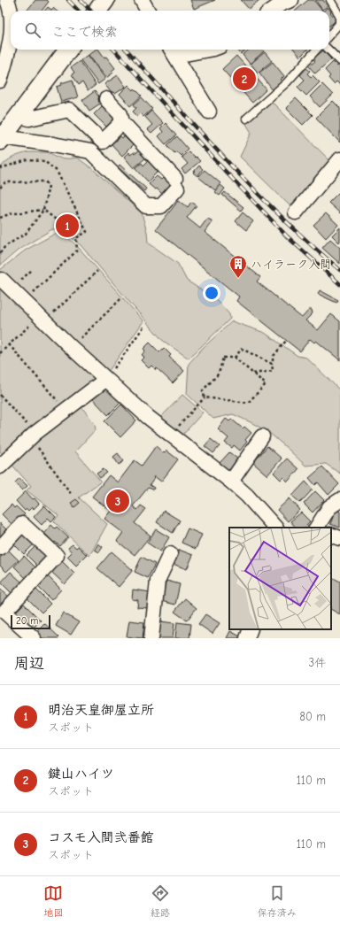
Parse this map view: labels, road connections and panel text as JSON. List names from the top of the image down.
{
  "places": {
    "building": ["ハイラーク入間"]
  },
  "scale_bar": "20 m",
  "page": {
    "search": "ここで検索",
    "pins": ["2", "1", "3"],
    "scale": "20 m",
    "heading": ["周辺", "3件"],
    "list": [
      {
        "mark": "1",
        "name": "明治天皇御屋立所",
        "note": "スポット",
        "value": "80 m"
      },
      {
        "mark": "2",
        "name": "鍵山ハイツ",
        "note": "スポット",
        "value": "110 m"
      },
      {
        "mark": "3",
        "name": "コスモ入間弐番館",
        "note": "スポット",
        "value": "110 m"
      }
    ],
    "nav": ["地図", "経路", "保存済み"]
  }
}
